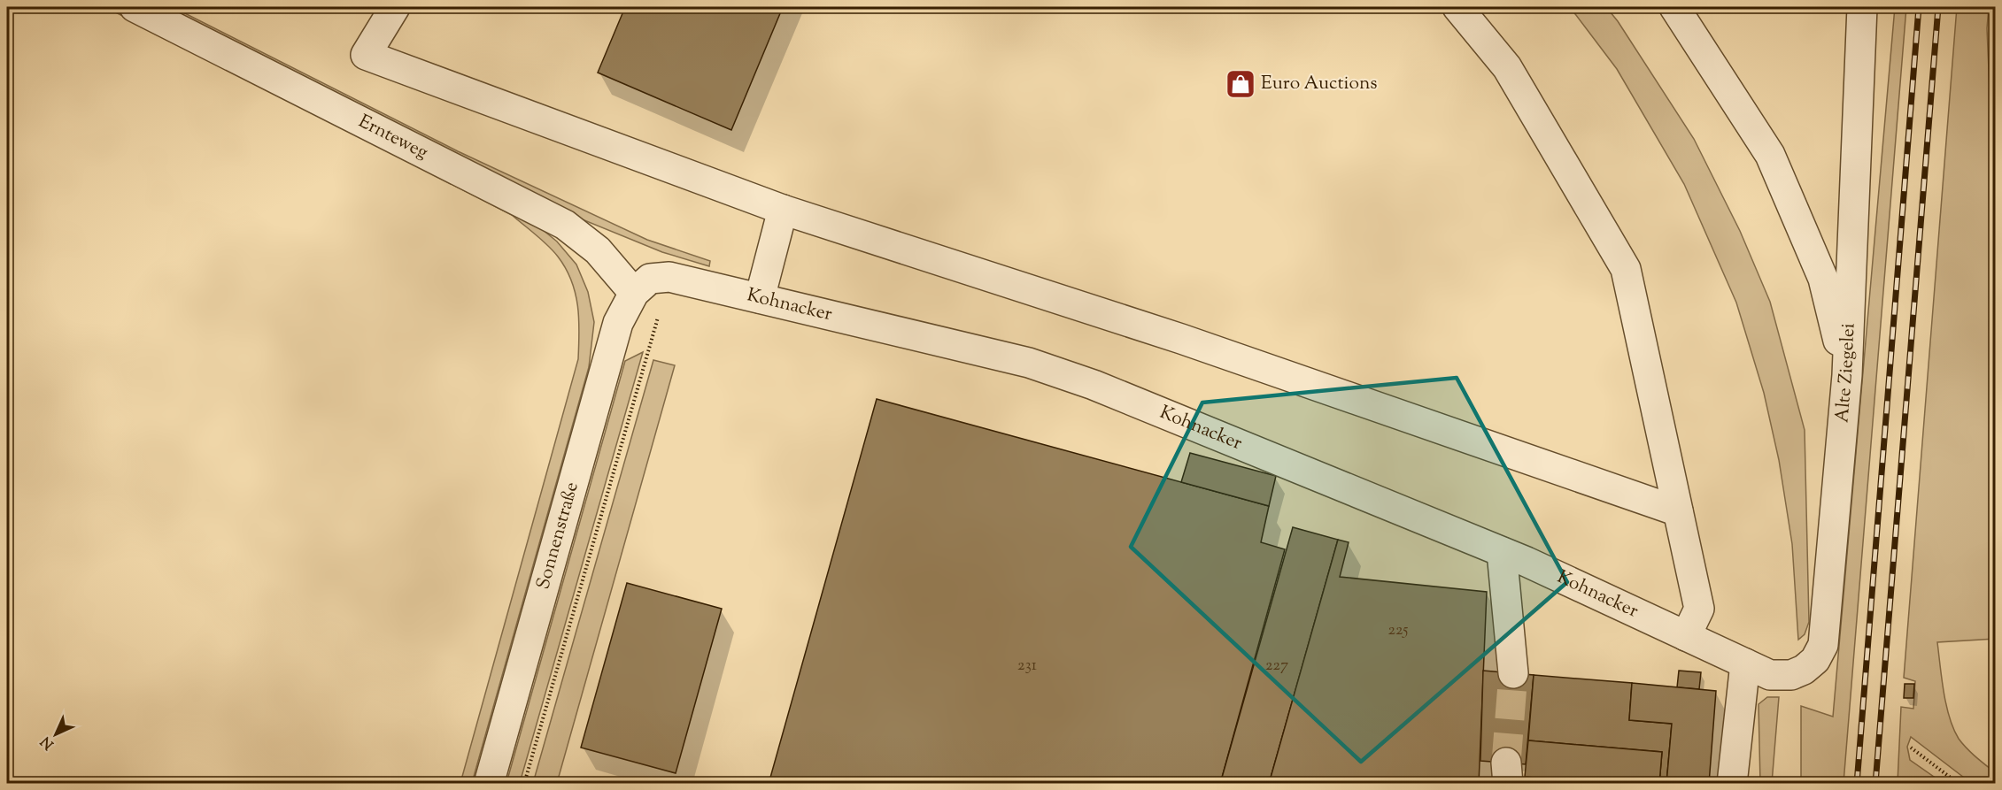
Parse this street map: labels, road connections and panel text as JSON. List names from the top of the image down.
{
  "streets": {
    "street": [
      "Ernteweg",
      "Kohnacker",
      "Alte Ziegelei",
      "Sonnenstraße"
    ]
  },
  "crossings": [
    ["Ernteweg", "Kohnacker"],
    ["Ernteweg", "Sonnenstraße"],
    ["Kohnacker", "Alte Ziegelei"],
    ["Kohnacker", "Sonnenstraße"]
  ],
  "places": {
    "shop": ["Euro Auctions"]
  },
  "house_numbers": ["225", "231", "227"],
  "north": "bottom left"
}
